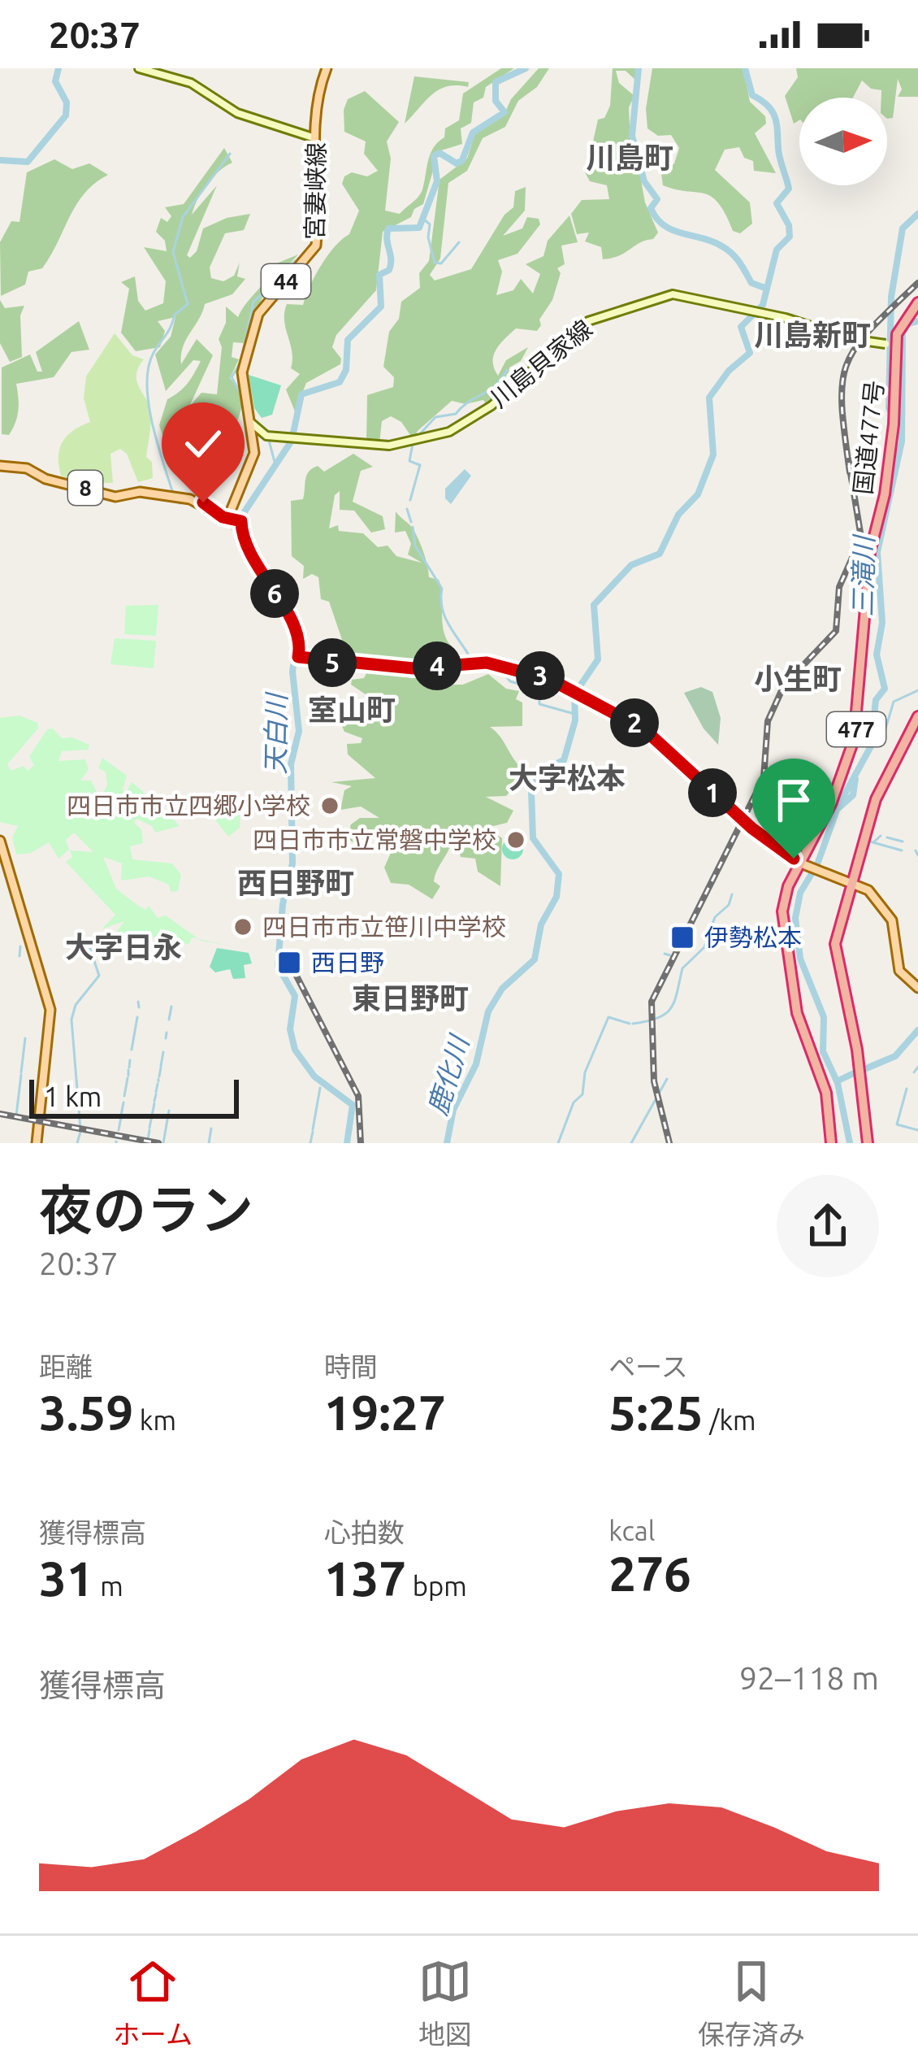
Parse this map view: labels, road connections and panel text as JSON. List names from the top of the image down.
{
  "streets": {
    "highway": ["国道477号", "477"],
    "main road": [
      "宮妻峡線",
      "44",
      "川島貝家線",
      "8"
    ]
  },
  "crossings": [
    ["宮妻峡線", "川島貝家線"],
    ["宮妻峡線", "8"],
    ["川島貝家線", "国道477号"],
    ["国道477号", "8"],
    ["8", "477"]
  ],
  "districts": [
    "川島町",
    "川島新町",
    "小生町",
    "室山町",
    "大字松本",
    "西日野町",
    "大字日永",
    "東日野町"
  ],
  "water": ["三滝川", "天白川", "鹿化川"],
  "places": {
    "other": ["四日市市立四郷小学校", "四日市市立常磐中学校", "四日市市立笹川中学校"],
    "transit": ["伊勢松本", "西日野"]
  },
  "scale_bar": "1 km",
  "north": "right",
  "page": {
    "status": "20:37",
    "pins": [
      "6",
      "5",
      "4",
      "3",
      "2",
      "1"
    ],
    "scale": "1 km",
    "heading": ["夜のラン", "20:37"],
    "stats": [
      ["距離", "3.59 km"],
      ["時間", "19:27"],
      ["ペース", "5:25 /km"],
      ["獲得標高", "31 m"],
      ["心拍数", "137 bpm"],
      ["kcal", "276"]
    ],
    "chart": ["獲得標高", "92–118 m"],
    "tabs": ["ホーム", "地図", "保存済み"]
  }
}
